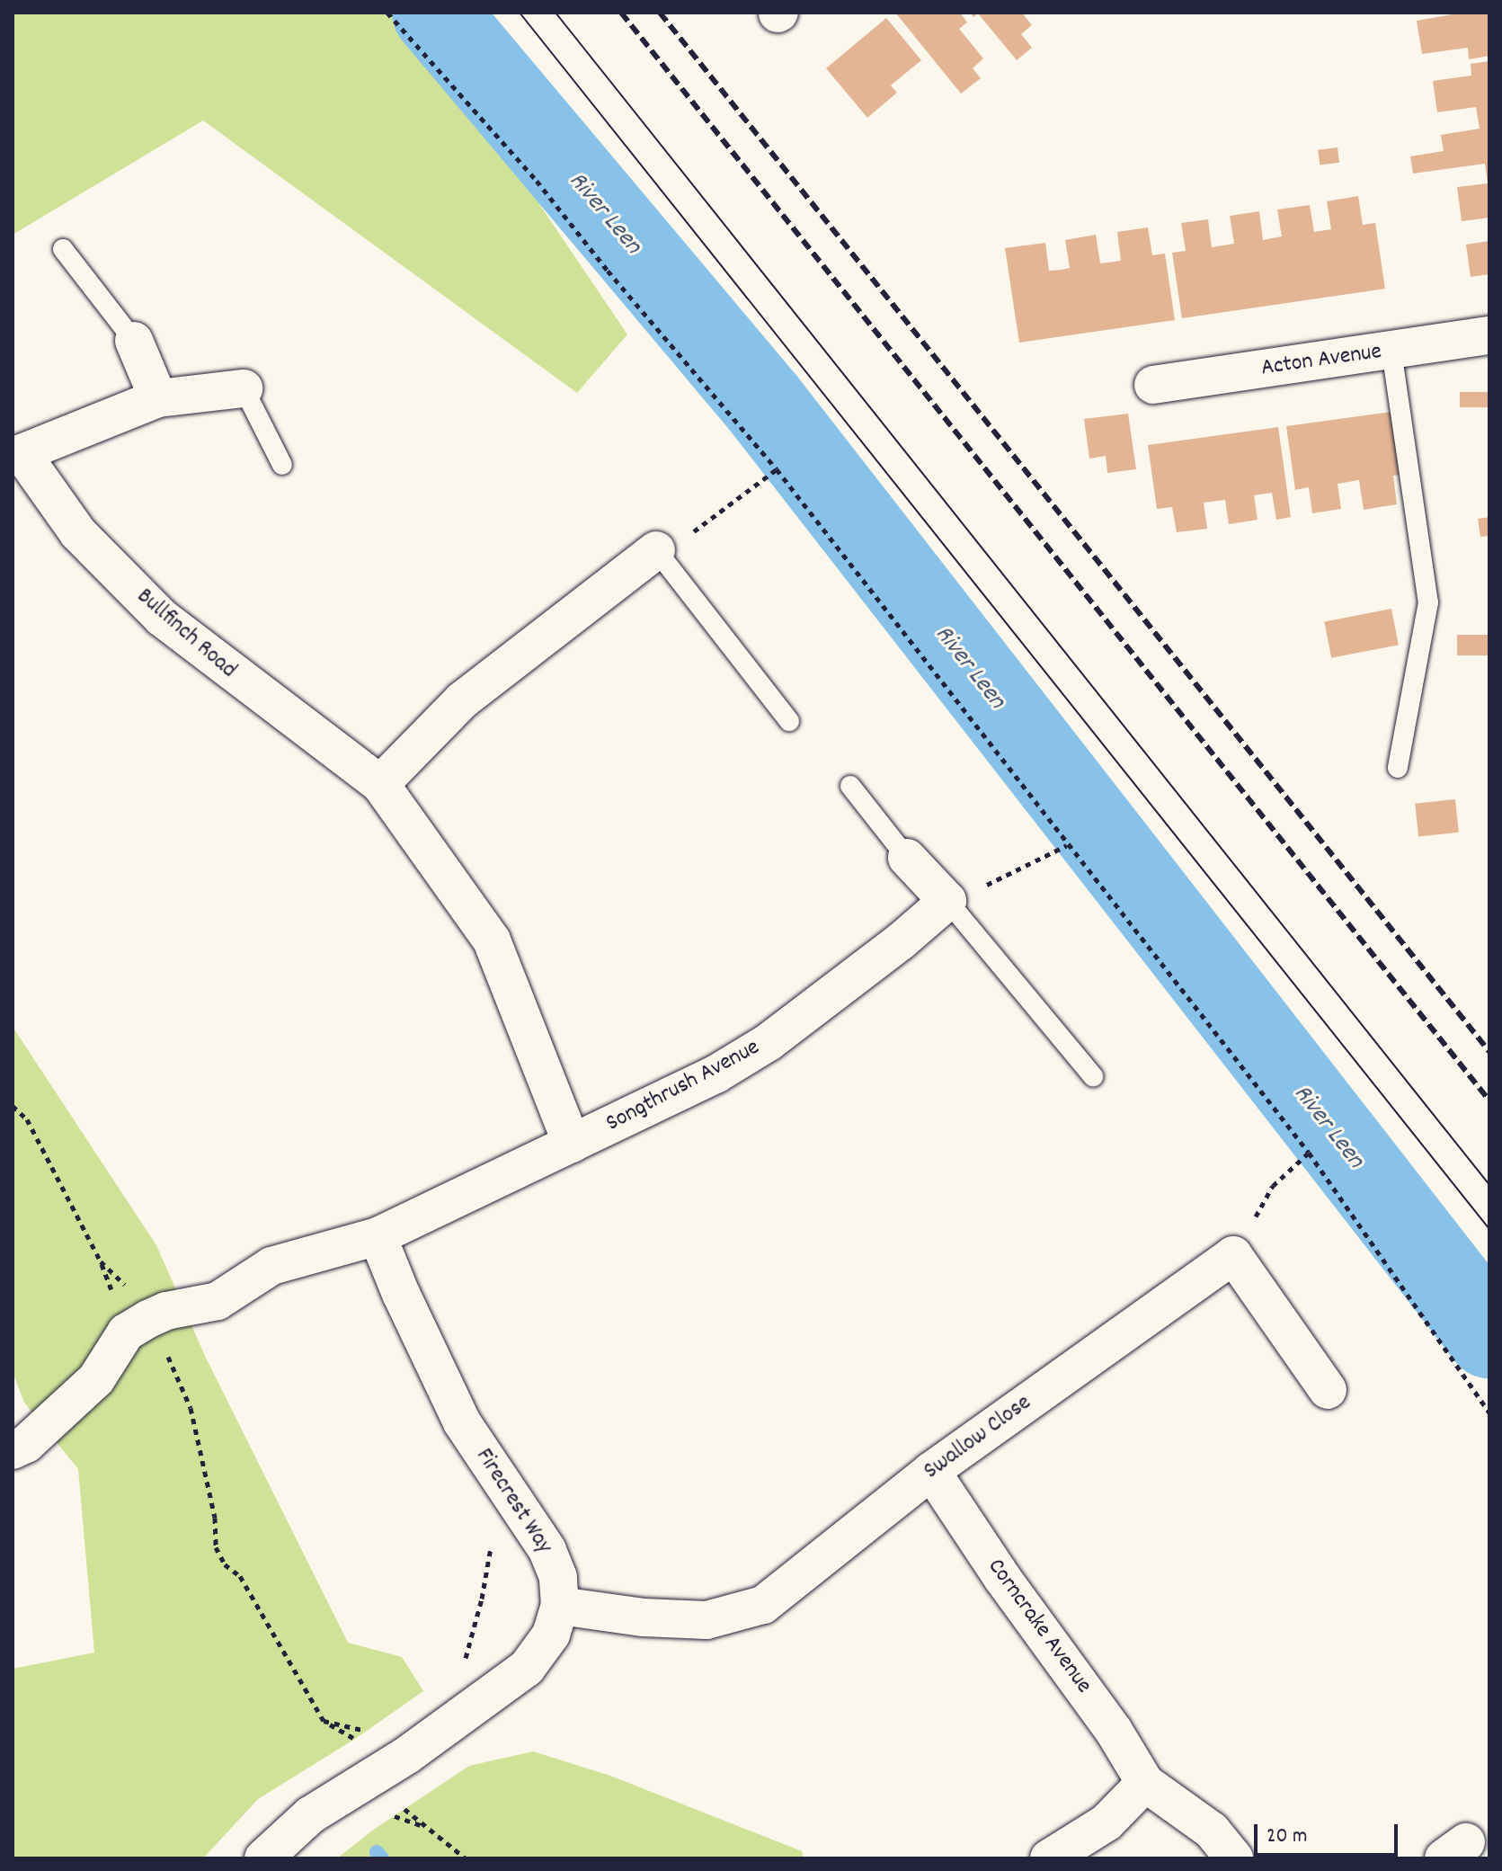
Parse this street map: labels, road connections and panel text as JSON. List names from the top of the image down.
{
  "streets": {
    "street": [
      "Acton Avenue",
      "Bullfinch Road",
      "Songthrush Avenue",
      "Swallow Close",
      "Firecrest Way",
      "Corncrake Avenue"
    ]
  },
  "crossings": [
    ["Bullfinch Road", "Songthrush Avenue"],
    ["Songthrush Avenue", "Firecrest Way"],
    ["Swallow Close", "Firecrest Way"],
    ["Swallow Close", "Corncrake Avenue"]
  ],
  "water": ["River Leen"],
  "scale_bar": "20 m"
}
